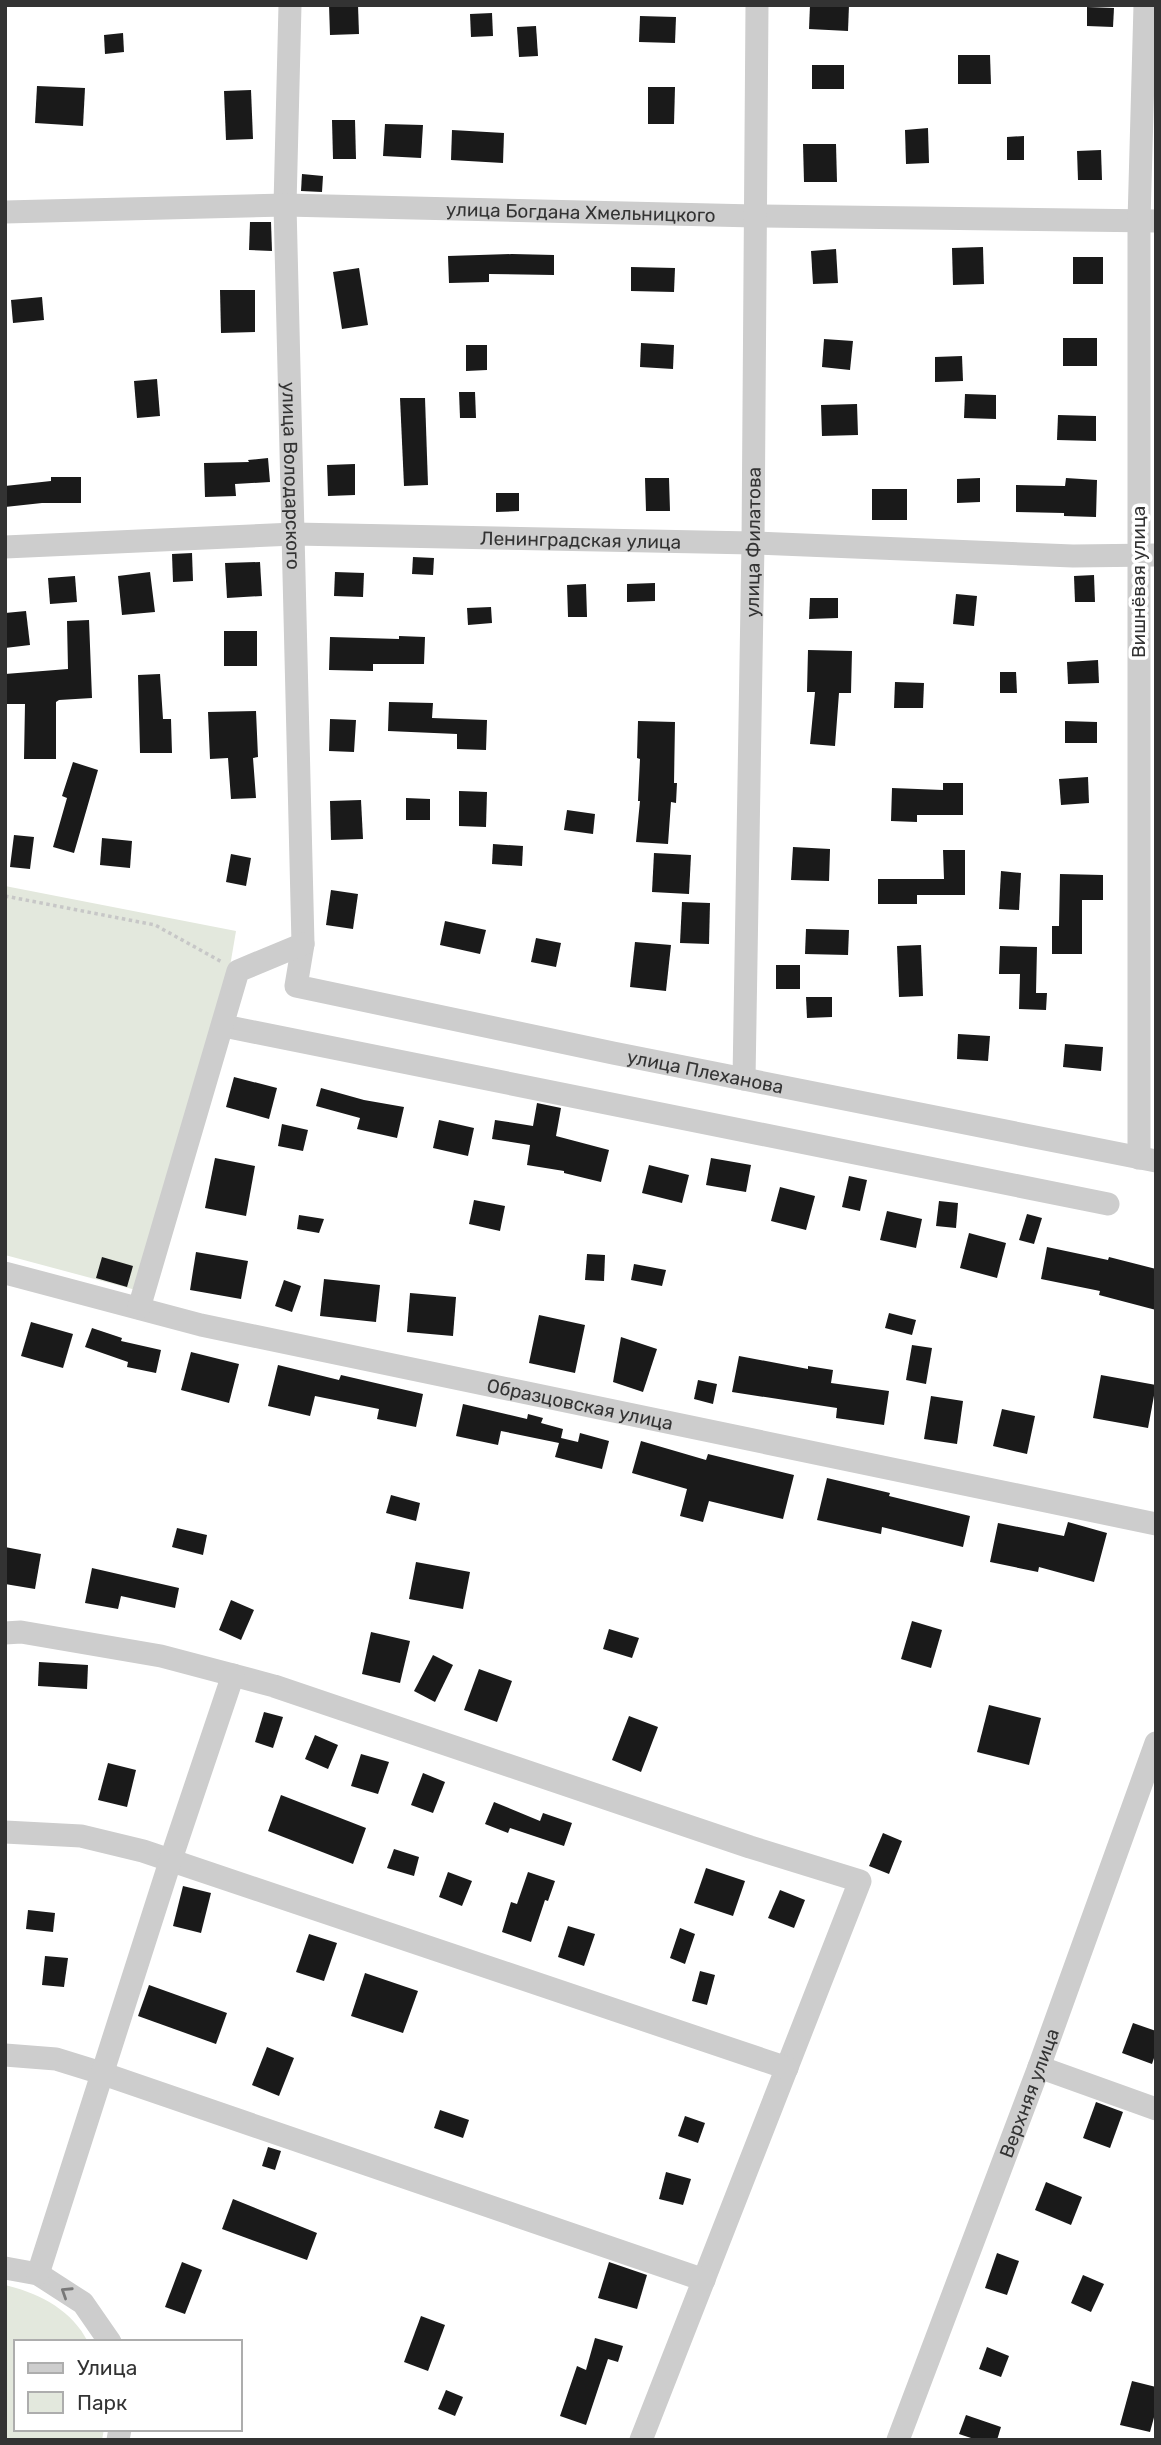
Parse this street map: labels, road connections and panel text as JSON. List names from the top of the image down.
{
  "streets": {
    "street": [
      "улица Богдана Хмельницкого",
      "улица Володарского",
      "Ленинградская улица",
      "улица Филатова",
      "Вишнёвая улица",
      "улица Плеханова",
      "Образцовская улица",
      "Верхняя улица"
    ]
  },
  "crossings": [
    ["улица Богдана Хмельницкого", "улица Володарского"],
    ["улица Богдана Хмельницкого", "улица Филатова"],
    ["улица Богдана Хмельницкого", "Вишнёвая улица"],
    ["улица Володарского", "Ленинградская улица"],
    ["улица Володарского", "улица Плеханова"],
    ["Ленинградская улица", "улица Филатова"],
    ["Ленинградская улица", "Вишнёвая улица"],
    ["улица Филатова", "улица Плеханова"],
    ["Вишнёвая улица", "улица Плеханова"]
  ],
  "legend": ["Улица", "Парк"]
}
